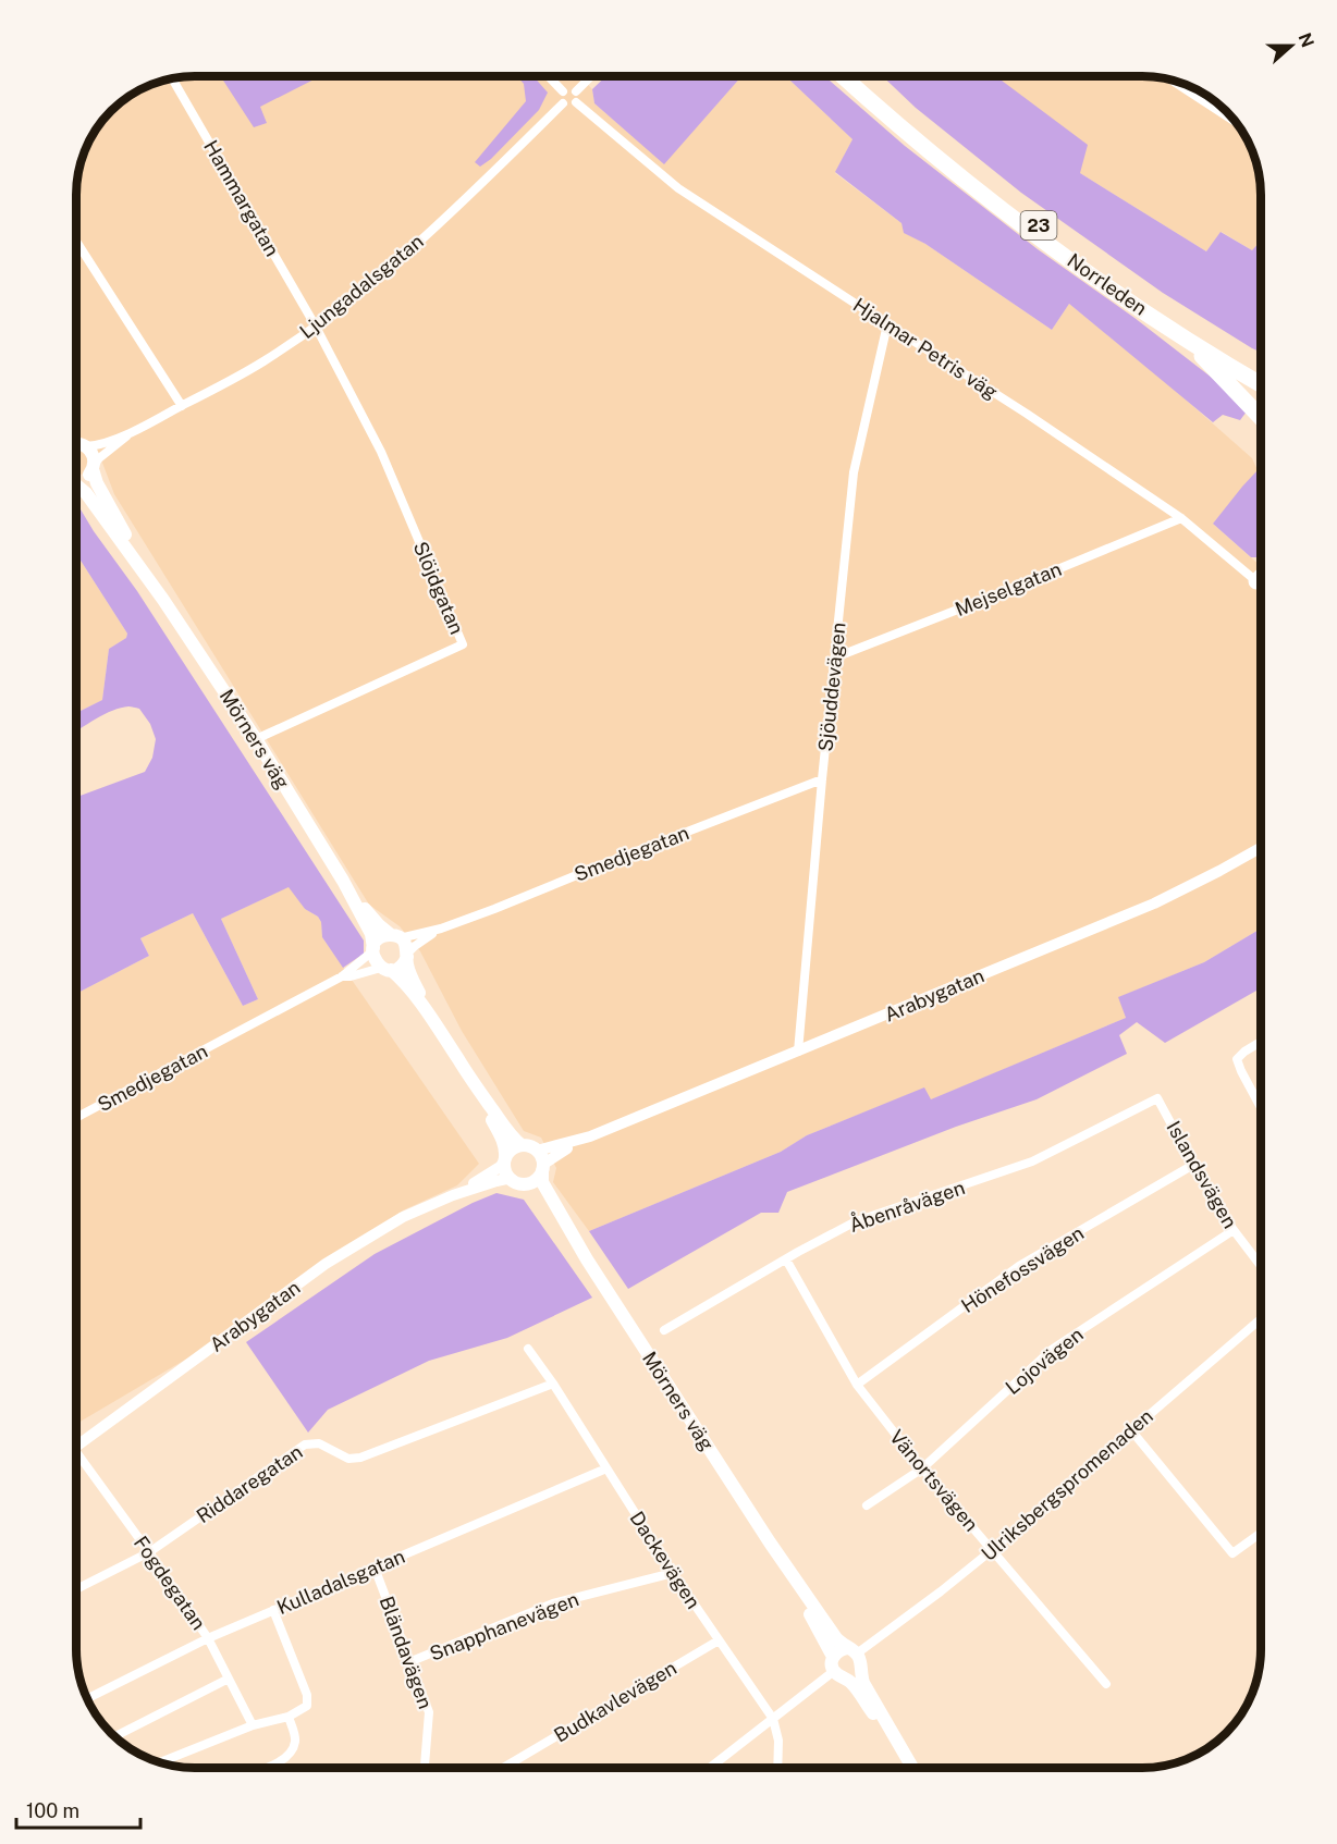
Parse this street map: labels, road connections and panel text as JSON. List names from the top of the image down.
{
  "streets": {
    "highway": ["23", "Norrleden"],
    "main road": ["Mörners väg"],
    "street": [
      "Hammargatan",
      "Ljungadalsgatan",
      "Hjalmar Petris väg",
      "Slöjdgatan",
      "Mejselgatan",
      "Sjöuddevägen",
      "Smedjegatan",
      "Arabygatan",
      "Islandsvägen",
      "Åbenråvägen",
      "Hönefossvägen",
      "Lojovägen",
      "Vänortsvägen",
      "Riddaregatan",
      "Ulriksbergspromenaden",
      "Dackevägen",
      "Kulladalsgatan",
      "Fogdegatan",
      "Snapphanevägen",
      "Bländavägen",
      "Budkavlevägen"
    ]
  },
  "crossings": [
    ["Hammargatan", "Ljungadalsgatan"],
    ["Hammargatan", "Slöjdgatan"],
    ["Ljungadalsgatan", "Hjalmar Petris väg"],
    ["Ljungadalsgatan", "Slöjdgatan"],
    ["Ljungadalsgatan", "Mörners väg"],
    ["Hjalmar Petris väg", "Mejselgatan"],
    ["Hjalmar Petris väg", "Sjöuddevägen"],
    ["Slöjdgatan", "Mörners väg"],
    ["Mejselgatan", "Sjöuddevägen"],
    ["Sjöuddevägen", "Smedjegatan"],
    ["Sjöuddevägen", "Arabygatan"],
    ["Mörners väg", "Smedjegatan"],
    ["Mörners väg", "Arabygatan"],
    ["Mörners väg", "Ulriksbergspromenaden"],
    ["Islandsvägen", "Åbenråvägen"],
    ["Islandsvägen", "Hönefossvägen"],
    ["Islandsvägen", "Lojovägen"],
    ["Åbenråvägen", "Vänortsvägen"],
    ["Hönefossvägen", "Vänortsvägen"],
    ["Lojovägen", "Vänortsvägen"],
    ["Vänortsvägen", "Ulriksbergspromenaden"],
    ["Riddaregatan", "Dackevägen"],
    ["Riddaregatan", "Fogdegatan"],
    ["Dackevägen", "Kulladalsgatan"],
    ["Dackevägen", "Snapphanevägen"],
    ["Dackevägen", "Budkavlevägen"],
    ["Kulladalsgatan", "Fogdegatan"],
    ["Kulladalsgatan", "Bländavägen"],
    ["Snapphanevägen", "Bländavägen"]
  ],
  "scale_bar": "100 m",
  "north": "right"
}
